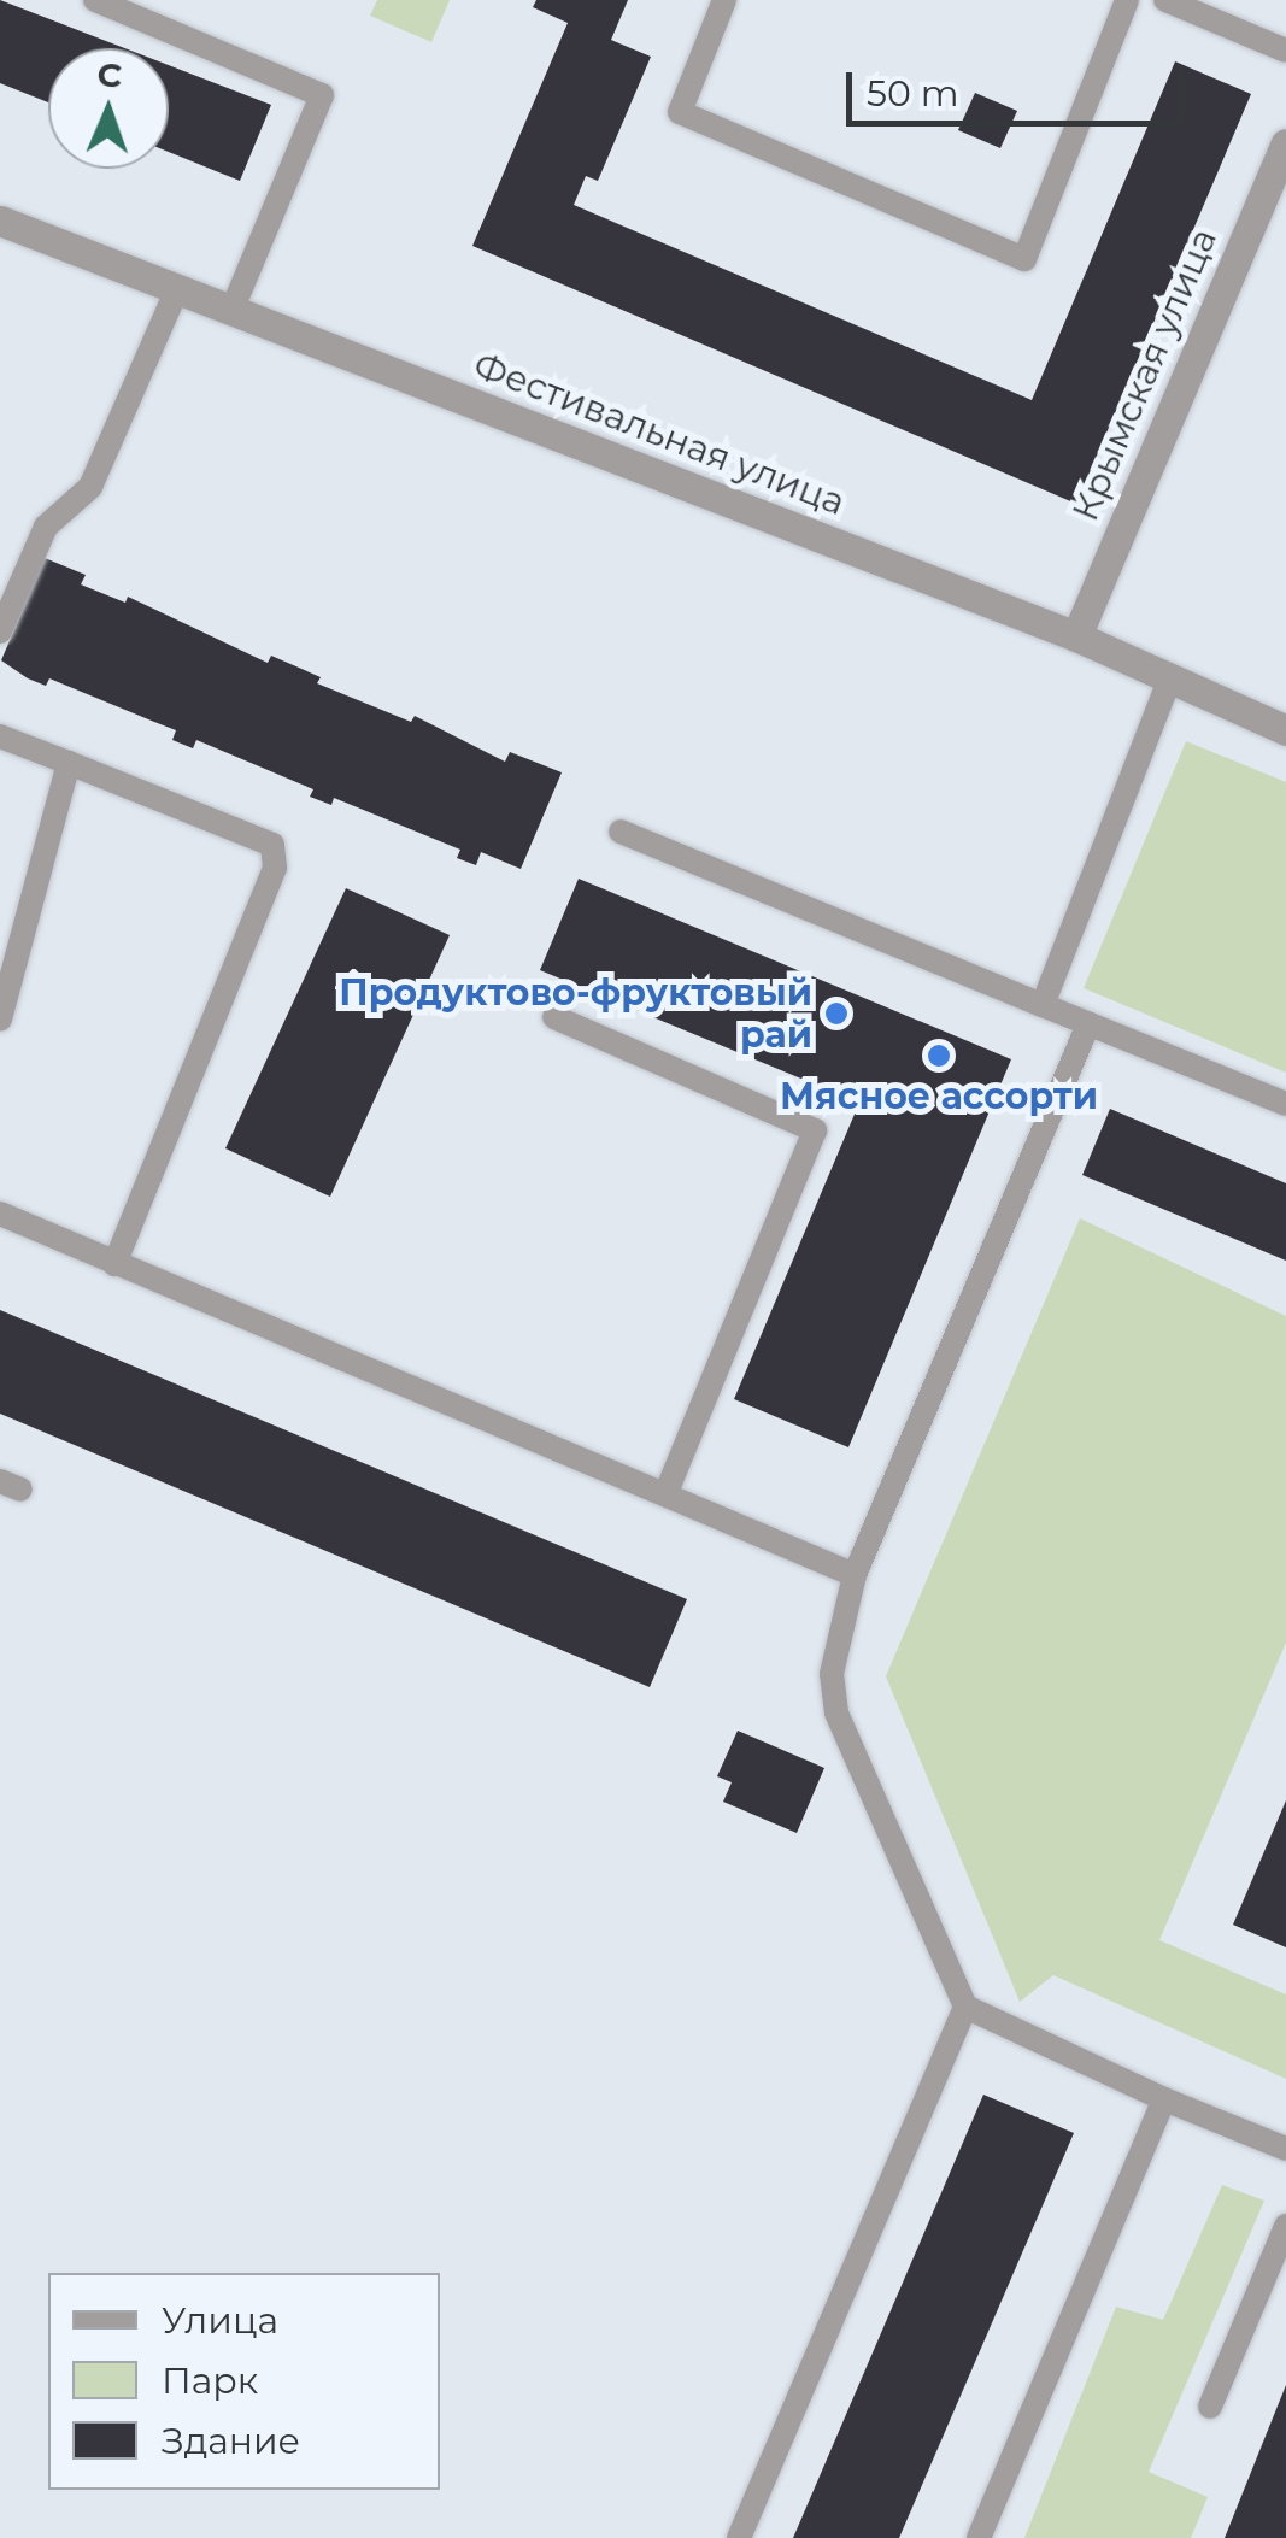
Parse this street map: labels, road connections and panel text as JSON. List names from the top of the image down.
{
  "streets": {
    "street": ["Крымская улица", "Фестивальная улица"]
  },
  "crossings": [
    ["Крымская улица", "Фестивальная улица"]
  ],
  "places": ["Продуктово-фруктовый рай", "Мясное ассорти"],
  "legend": ["Улица", "Парк", "Здание"],
  "scale_bar": "50 m",
  "north": "top"
}
